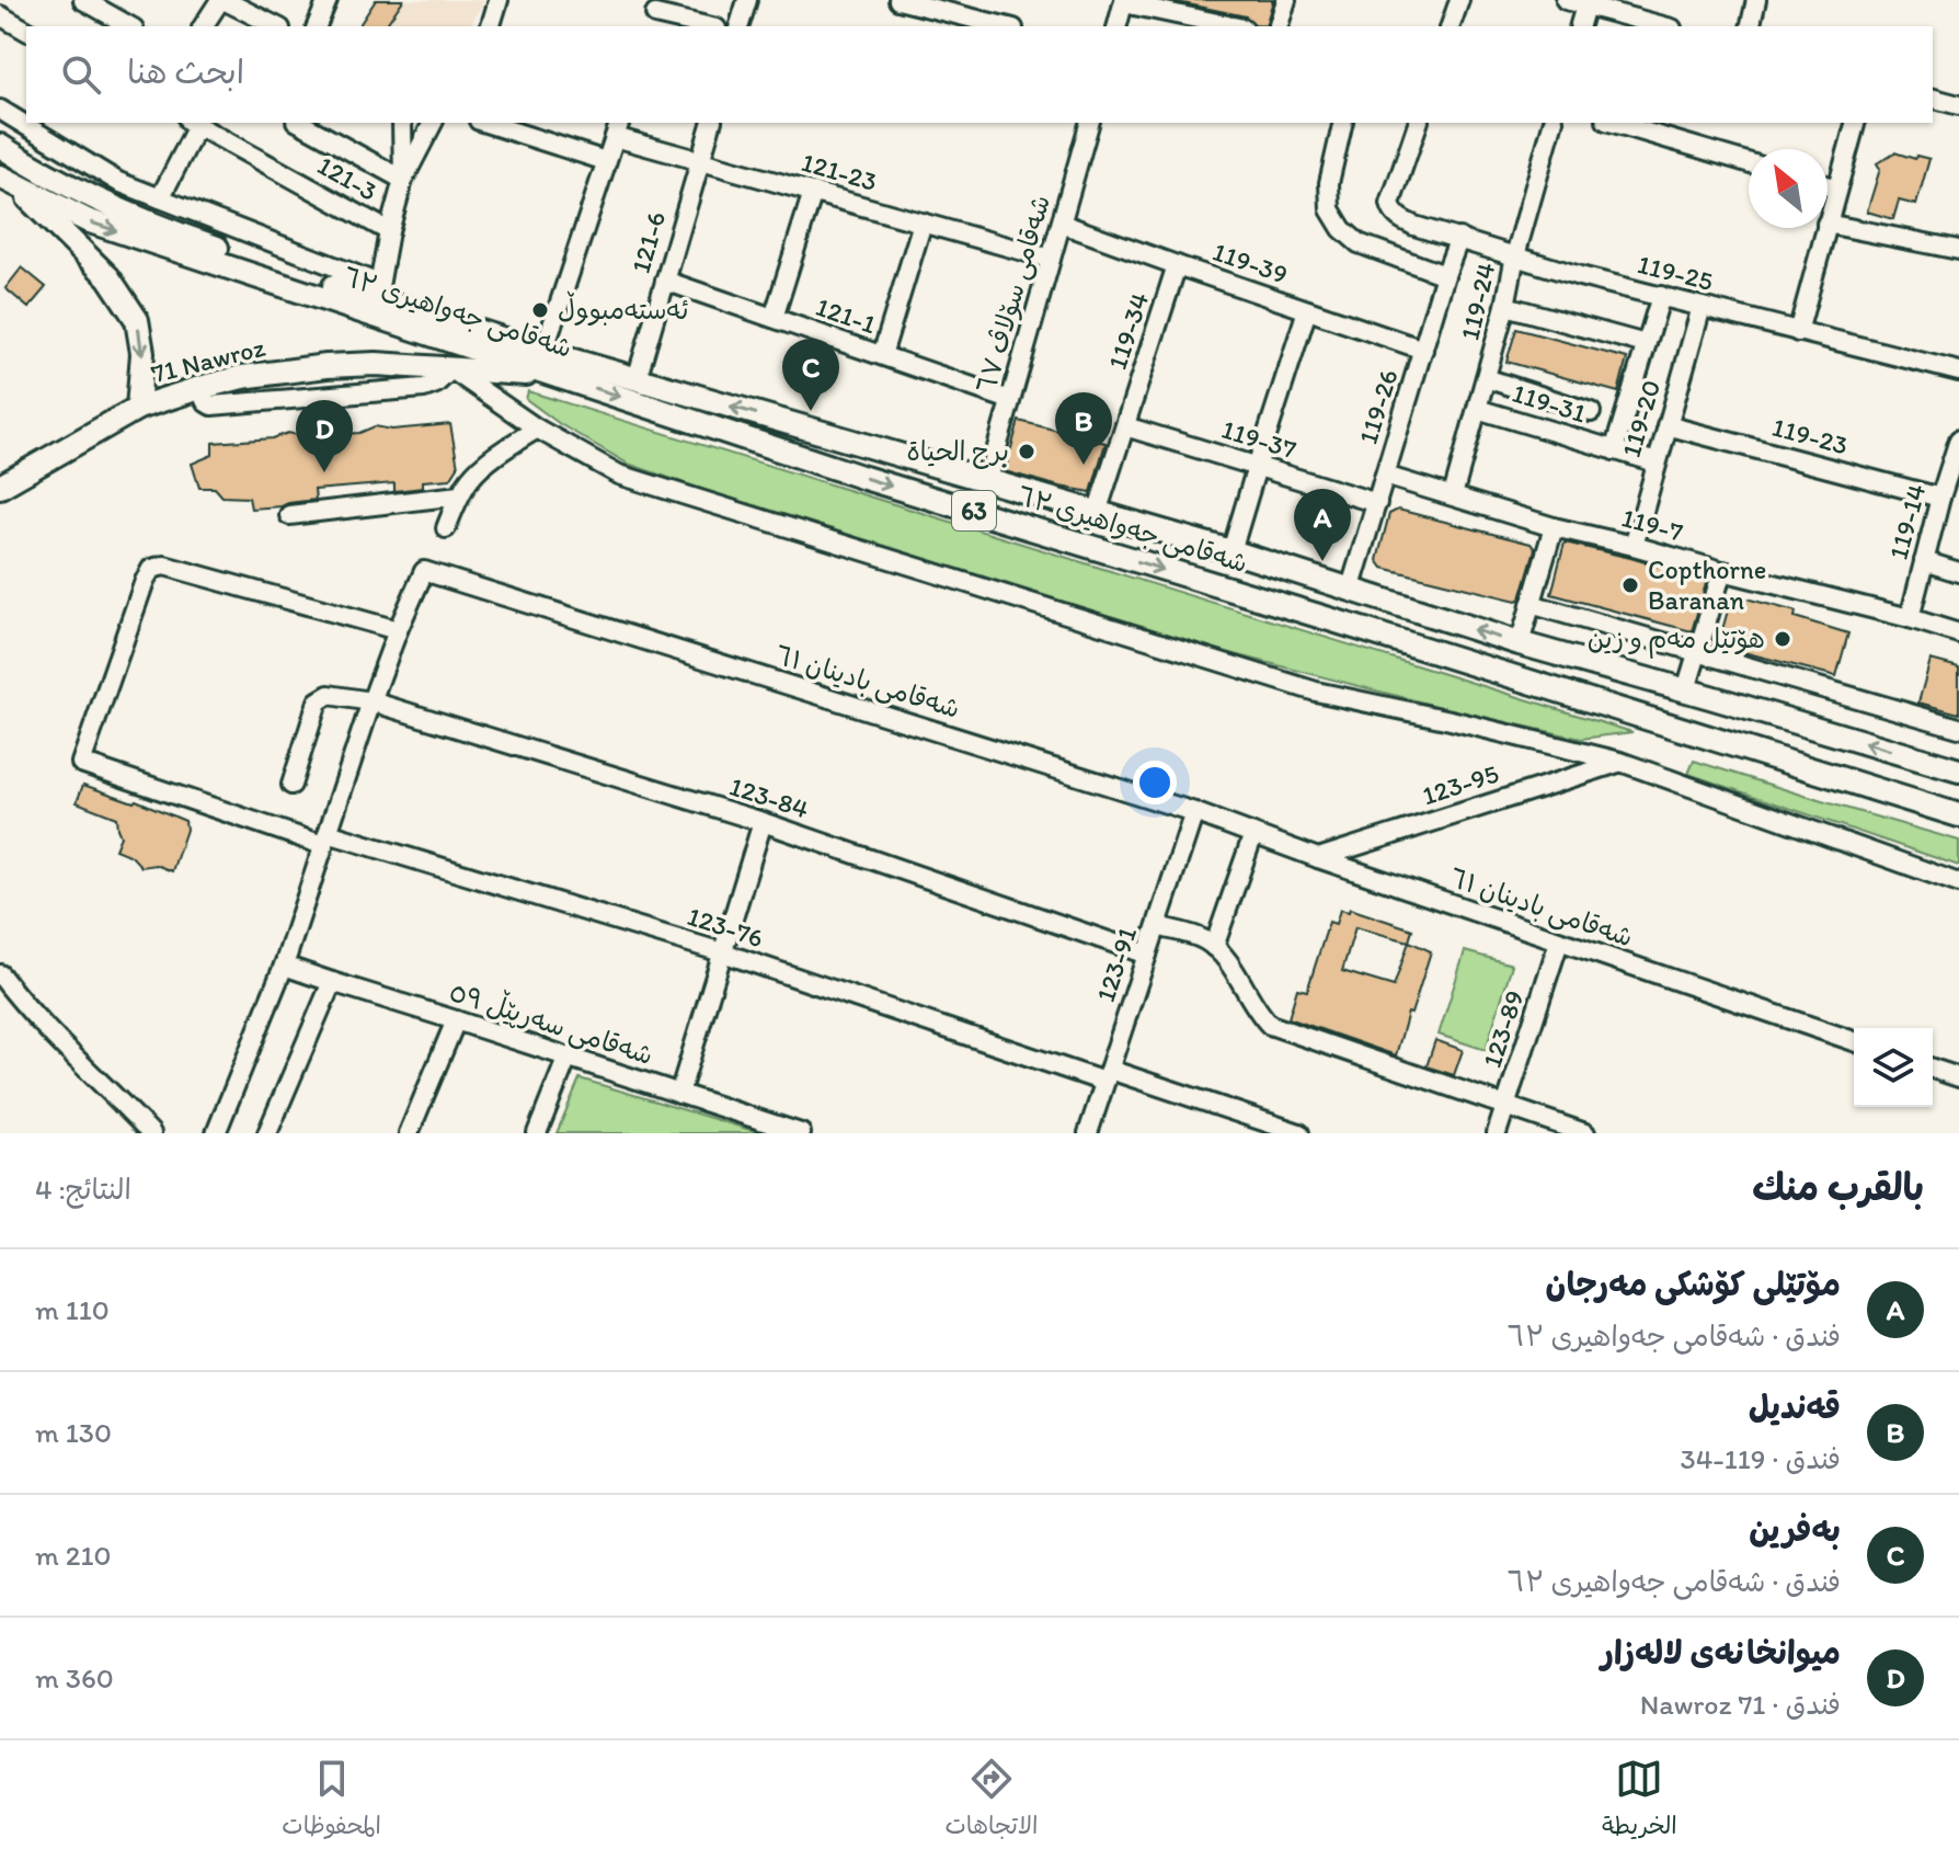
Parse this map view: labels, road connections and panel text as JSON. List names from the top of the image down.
{
  "streets": {
    "main road": ["شەقامی جەواهیری ٦٣", "71 Nawroz", "63"],
    "street": [
      "121-23",
      "121-3",
      "121-6",
      "119-39",
      "119-25",
      "شەقامی سۆلاڤ ٦٧",
      "119-24",
      "121-1",
      "119-34",
      "119-31",
      "119-26",
      "119-20",
      "119-23",
      "119-37",
      "119-14",
      "119-7",
      "شەقامی بادینان ٦١",
      "123-95",
      "123-84",
      "123-76",
      "123-91",
      "شەقامی سەرپێڵ ٥٩",
      "123-89"
    ]
  },
  "crossings": [
    ["121-23", "121-6"],
    ["121-23", "شەقامی سۆلاڤ ٦٧"],
    ["121-6", "شەقامی جەواهیری ٦٣"],
    ["121-6", "121-1"],
    ["119-39", "شەقامی سۆلاڤ ٦٧"],
    ["119-39", "119-34"],
    ["119-39", "119-26"],
    ["119-25", "119-24"],
    ["119-25", "119-26"],
    ["119-25", "119-20"],
    ["شەقامی سۆلاڤ ٦٧", "شەقامی جەواهیری ٦٣"],
    ["شەقامی سۆلاڤ ٦٧", "121-1"],
    ["119-24", "119-31"],
    ["119-24", "119-7"],
    ["شەقامی جەواهیری ٦٣", "119-34"],
    ["شەقامی جەواهیری ٦٣", "71 Nawroz"],
    ["شەقامی جەواهیری ٦٣", "119-26"],
    ["119-34", "119-37"],
    ["119-31", "119-20"],
    ["119-26", "119-37"],
    ["119-26", "119-7"],
    ["119-20", "119-23"],
    ["119-20", "119-7"],
    ["119-23", "119-14"],
    ["119-14", "119-7"],
    ["شەقامی بادینان ٦١", "123-95"],
    ["شەقامی بادینان ٦١", "123-84"],
    ["شەقامی بادینان ٦١", "123-76"],
    ["شەقامی بادینان ٦١", "123-91"],
    ["شەقامی بادینان ٦١", "شەقامی سەرپێڵ ٥٩"],
    ["شەقامی بادینان ٦١", "123-89"],
    ["123-84", "123-91"],
    ["123-76", "123-91"]
  ],
  "places": [
    "ئەستەمبووڵ",
    "برج الحياة",
    "Copthorne Baranan",
    "هۆتێل مەم و زین"
  ],
  "north": "top left",
  "page": {
    "search": "ابحث هنا",
    "pins": [
      "C",
      "B",
      "D",
      "A"
    ],
    "heading": ["بالقرب منك", "النتائج: 4"],
    "list": [
      {
        "mark": "A",
        "name": "مۆتێلی کۆشکی مەرجان",
        "note": "فندق · شەقامی جەواهیری ٦٣",
        "value": "110 m"
      },
      {
        "mark": "B",
        "name": "قەندیل",
        "note": "فندق · 119-34",
        "value": "130 m"
      },
      {
        "mark": "C",
        "name": "بەفرین",
        "note": "فندق · شەقامی جەواهیری ٦٣",
        "value": "210 m"
      },
      {
        "mark": "D",
        "name": "میوانخانەی لالەزار",
        "note": "فندق · 71 Nawroz",
        "value": "360 m"
      }
    ],
    "nav": ["الخريطة", "الاتجاهات", "المحفوظات"]
  }
}
